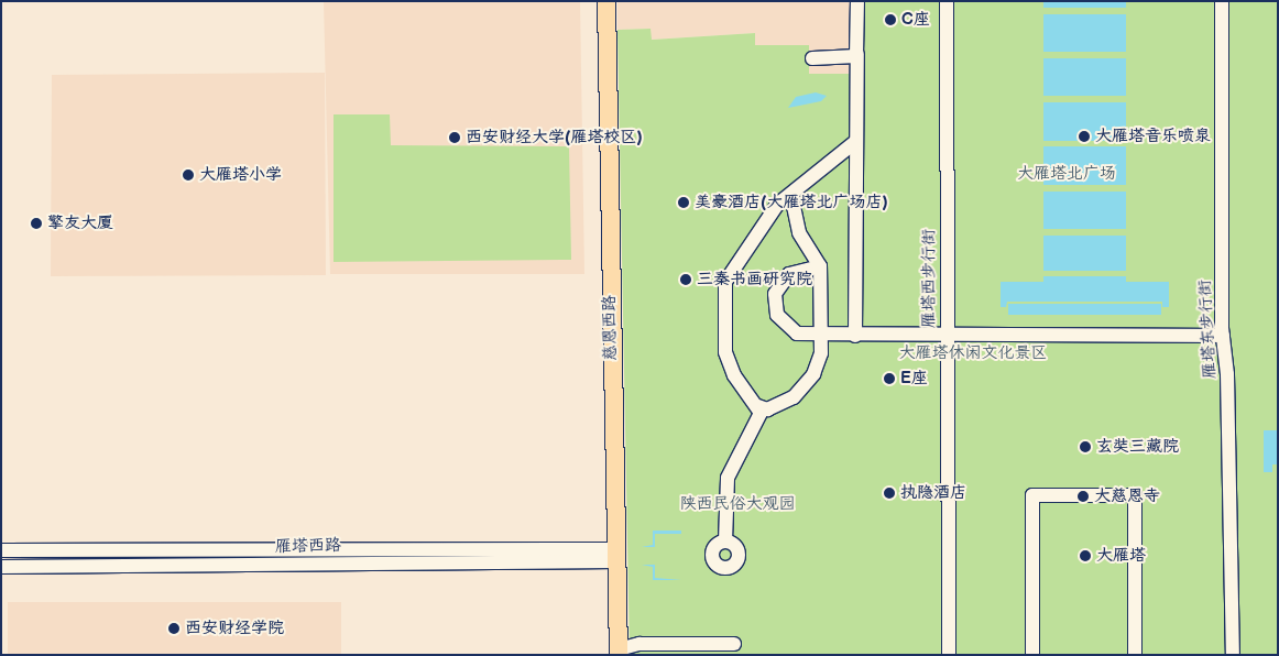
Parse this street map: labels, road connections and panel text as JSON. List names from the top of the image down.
{
  "streets": {
    "main road": ["慈恩西路"],
    "street": ["雁塔西步行街", "雁塔东步行街", "雁塔西路"]
  },
  "crossings": [
    ["慈恩西路", "雁塔西路"]
  ],
  "parks": ["大雁塔北广场", "大雁塔休闲文化景区", "陕西民俗大观园"],
  "places": [
    "C座",
    "大雁塔音乐喷泉",
    "西安财经大学(雁塔校区)",
    "大雁塔小学",
    "美豪酒店(大雁塔北广场店)",
    "擎友大厦",
    "三秦书画研究院",
    "E座",
    "玄奘三藏院",
    "执隐酒店",
    "大慈恩寺",
    "大雁塔",
    "西安财经学院"
  ]
}
